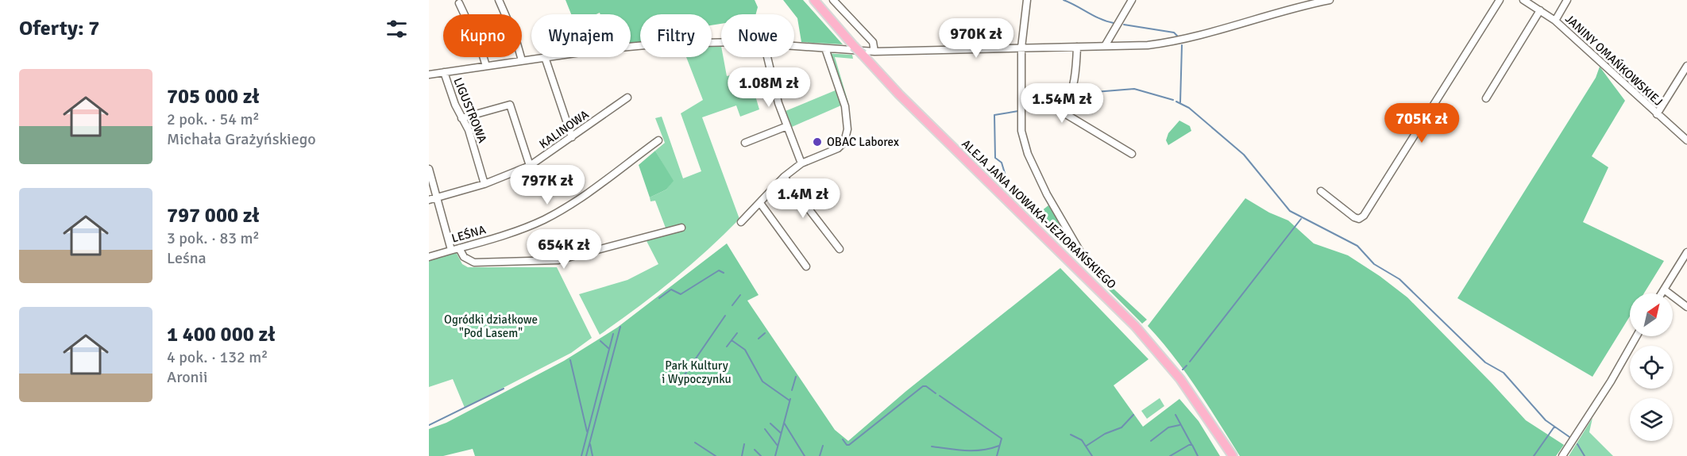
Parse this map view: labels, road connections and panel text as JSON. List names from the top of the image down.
{
  "streets": {
    "main road": ["ALEJA JANA NOWAKA-JEZIORAŃSKIEGO"],
    "street": [
      "JANINY OMAŃKOWSKIEJ",
      "LIGUSTROWA",
      "KALINOWA",
      "LEŚNA"
    ]
  },
  "crossings": [
    ["LIGUSTROWA", "KALINOWA"]
  ],
  "parks": ["Ogródki działkowe \"Pod Lasem\"", "Park Kultury i Wypoczynku"],
  "places": ["OBAC Laborex"],
  "north": "top right",
  "page": {
    "heading": "Oferty: 7",
    "chip": [
      "Kupno",
      "Wynajem",
      "Filtry",
      "Nowe"
    ],
    "price": [
      "970K zł",
      "1.08M zł",
      "1.54M zł",
      "705K zł",
      "797K zł",
      "1.4M zł",
      "654K zł"
    ],
    "list": [
      {
        "name": "705 000 zł",
        "note": "2 pok. · 54 m² · Michała Grażyńskiego"
      },
      {
        "name": "797 000 zł",
        "note": "3 pok. · 83 m² · Leśna"
      },
      {
        "name": "1 400 000 zł",
        "note": "4 pok. · 132 m² · Aronii"
      }
    ]
  }
}
